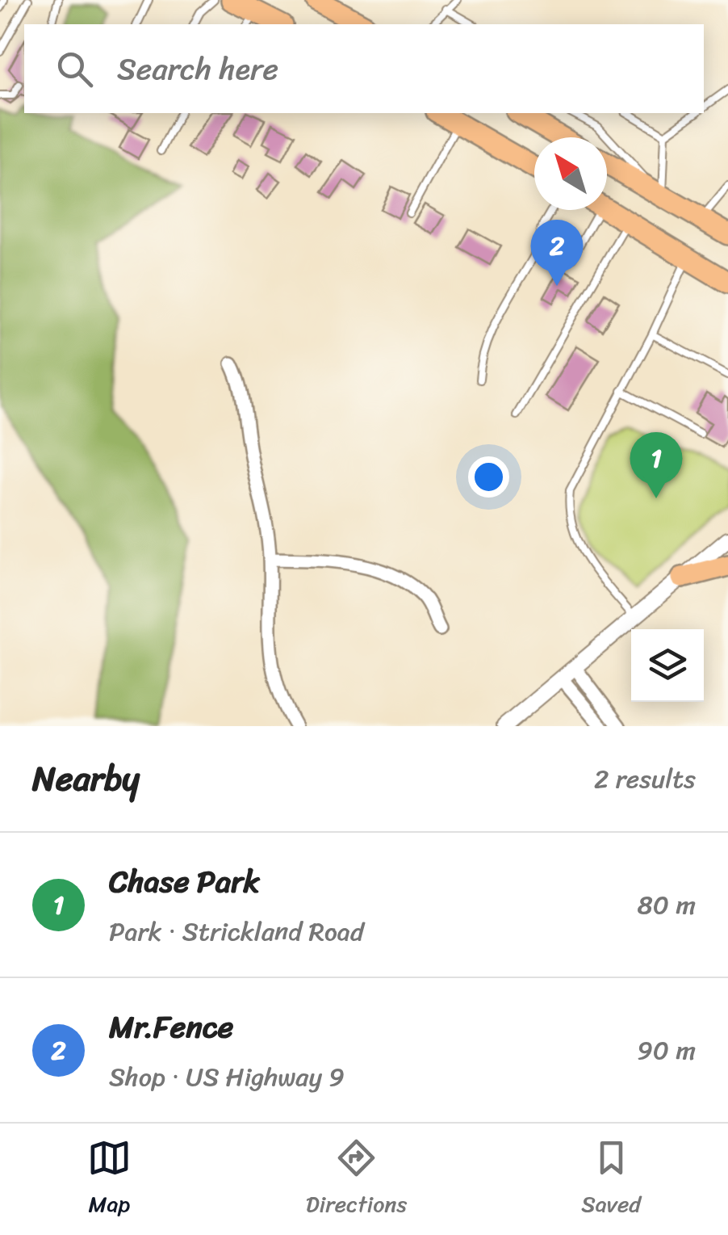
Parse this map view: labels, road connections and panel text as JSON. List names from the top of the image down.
{
  "north": "top left",
  "page": {
    "search": "Search here",
    "pins": ["2", "1"],
    "heading": ["Nearby", "2 results"],
    "list": [
      {
        "mark": "1",
        "name": "Chase Park",
        "note": "Park · Strickland Road",
        "value": "80 m"
      },
      {
        "mark": "2",
        "name": "Mr.Fence",
        "note": "Shop · US Highway 9",
        "value": "90 m"
      }
    ],
    "nav": ["Map", "Directions", "Saved"]
  }
}
